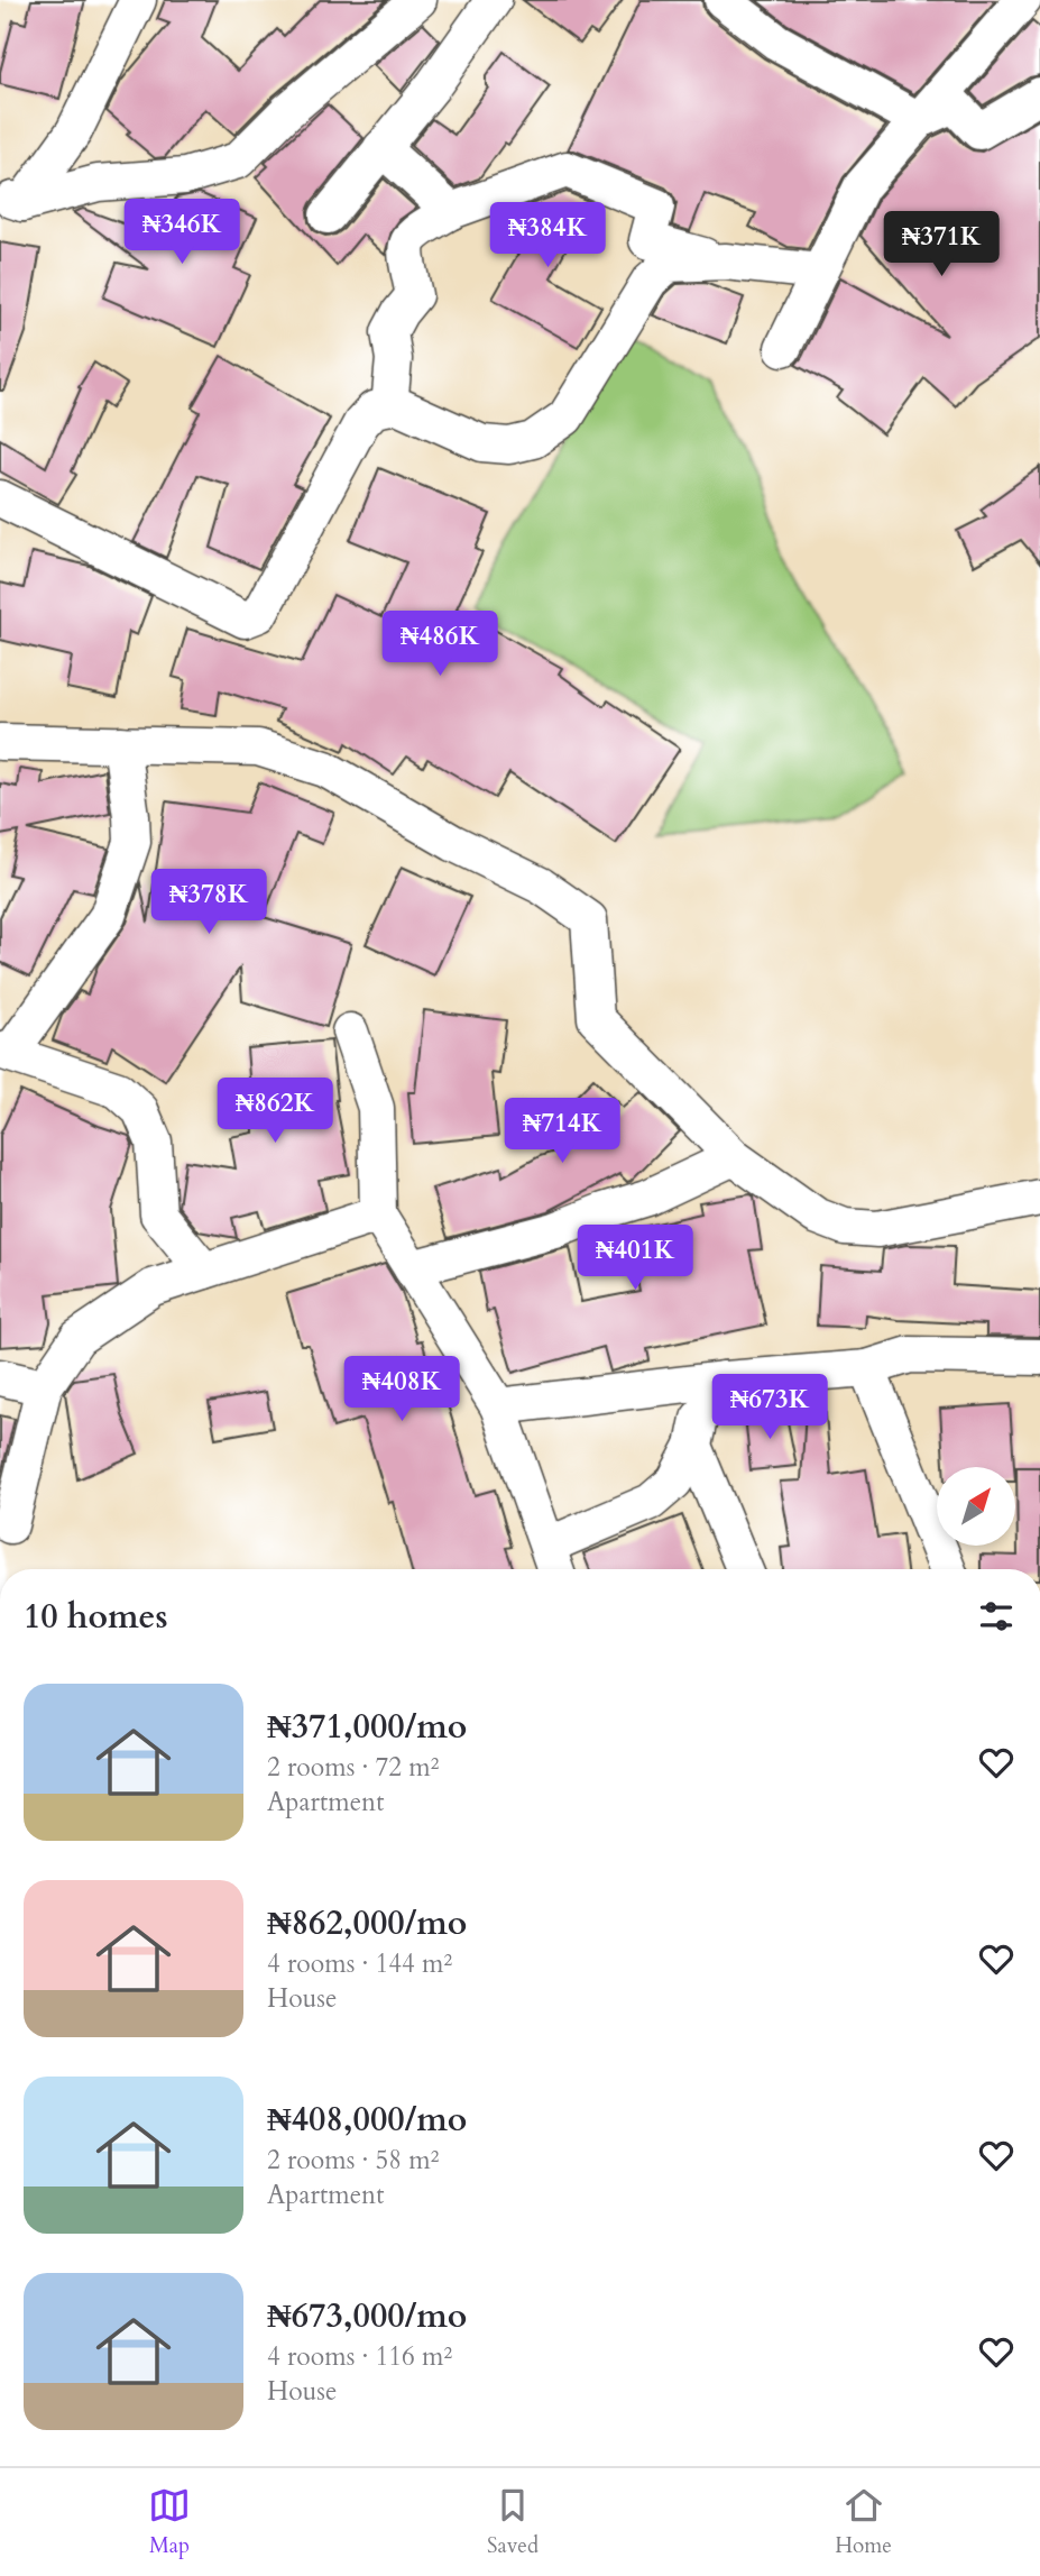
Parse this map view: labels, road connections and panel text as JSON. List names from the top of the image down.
{
  "north": "top right",
  "page": {
    "price": [
      "₦346K",
      "₦384K",
      "₦371K",
      "₦486K",
      "₦378K",
      "₦862K",
      "₦714K",
      "₦401K",
      "₦408K",
      "₦673K"
    ],
    "heading": "10 homes",
    "list": [
      {
        "name": "₦371,000/mo",
        "note": "2 rooms · 72 m² · Apartment"
      },
      {
        "name": "₦862,000/mo",
        "note": "4 rooms · 144 m² · House"
      },
      {
        "name": "₦408,000/mo",
        "note": "2 rooms · 58 m² · Apartment"
      },
      {
        "name": "₦673,000/mo",
        "note": "4 rooms · 116 m² · House"
      }
    ],
    "tabs": ["Map", "Saved", "Home"]
  }
}
